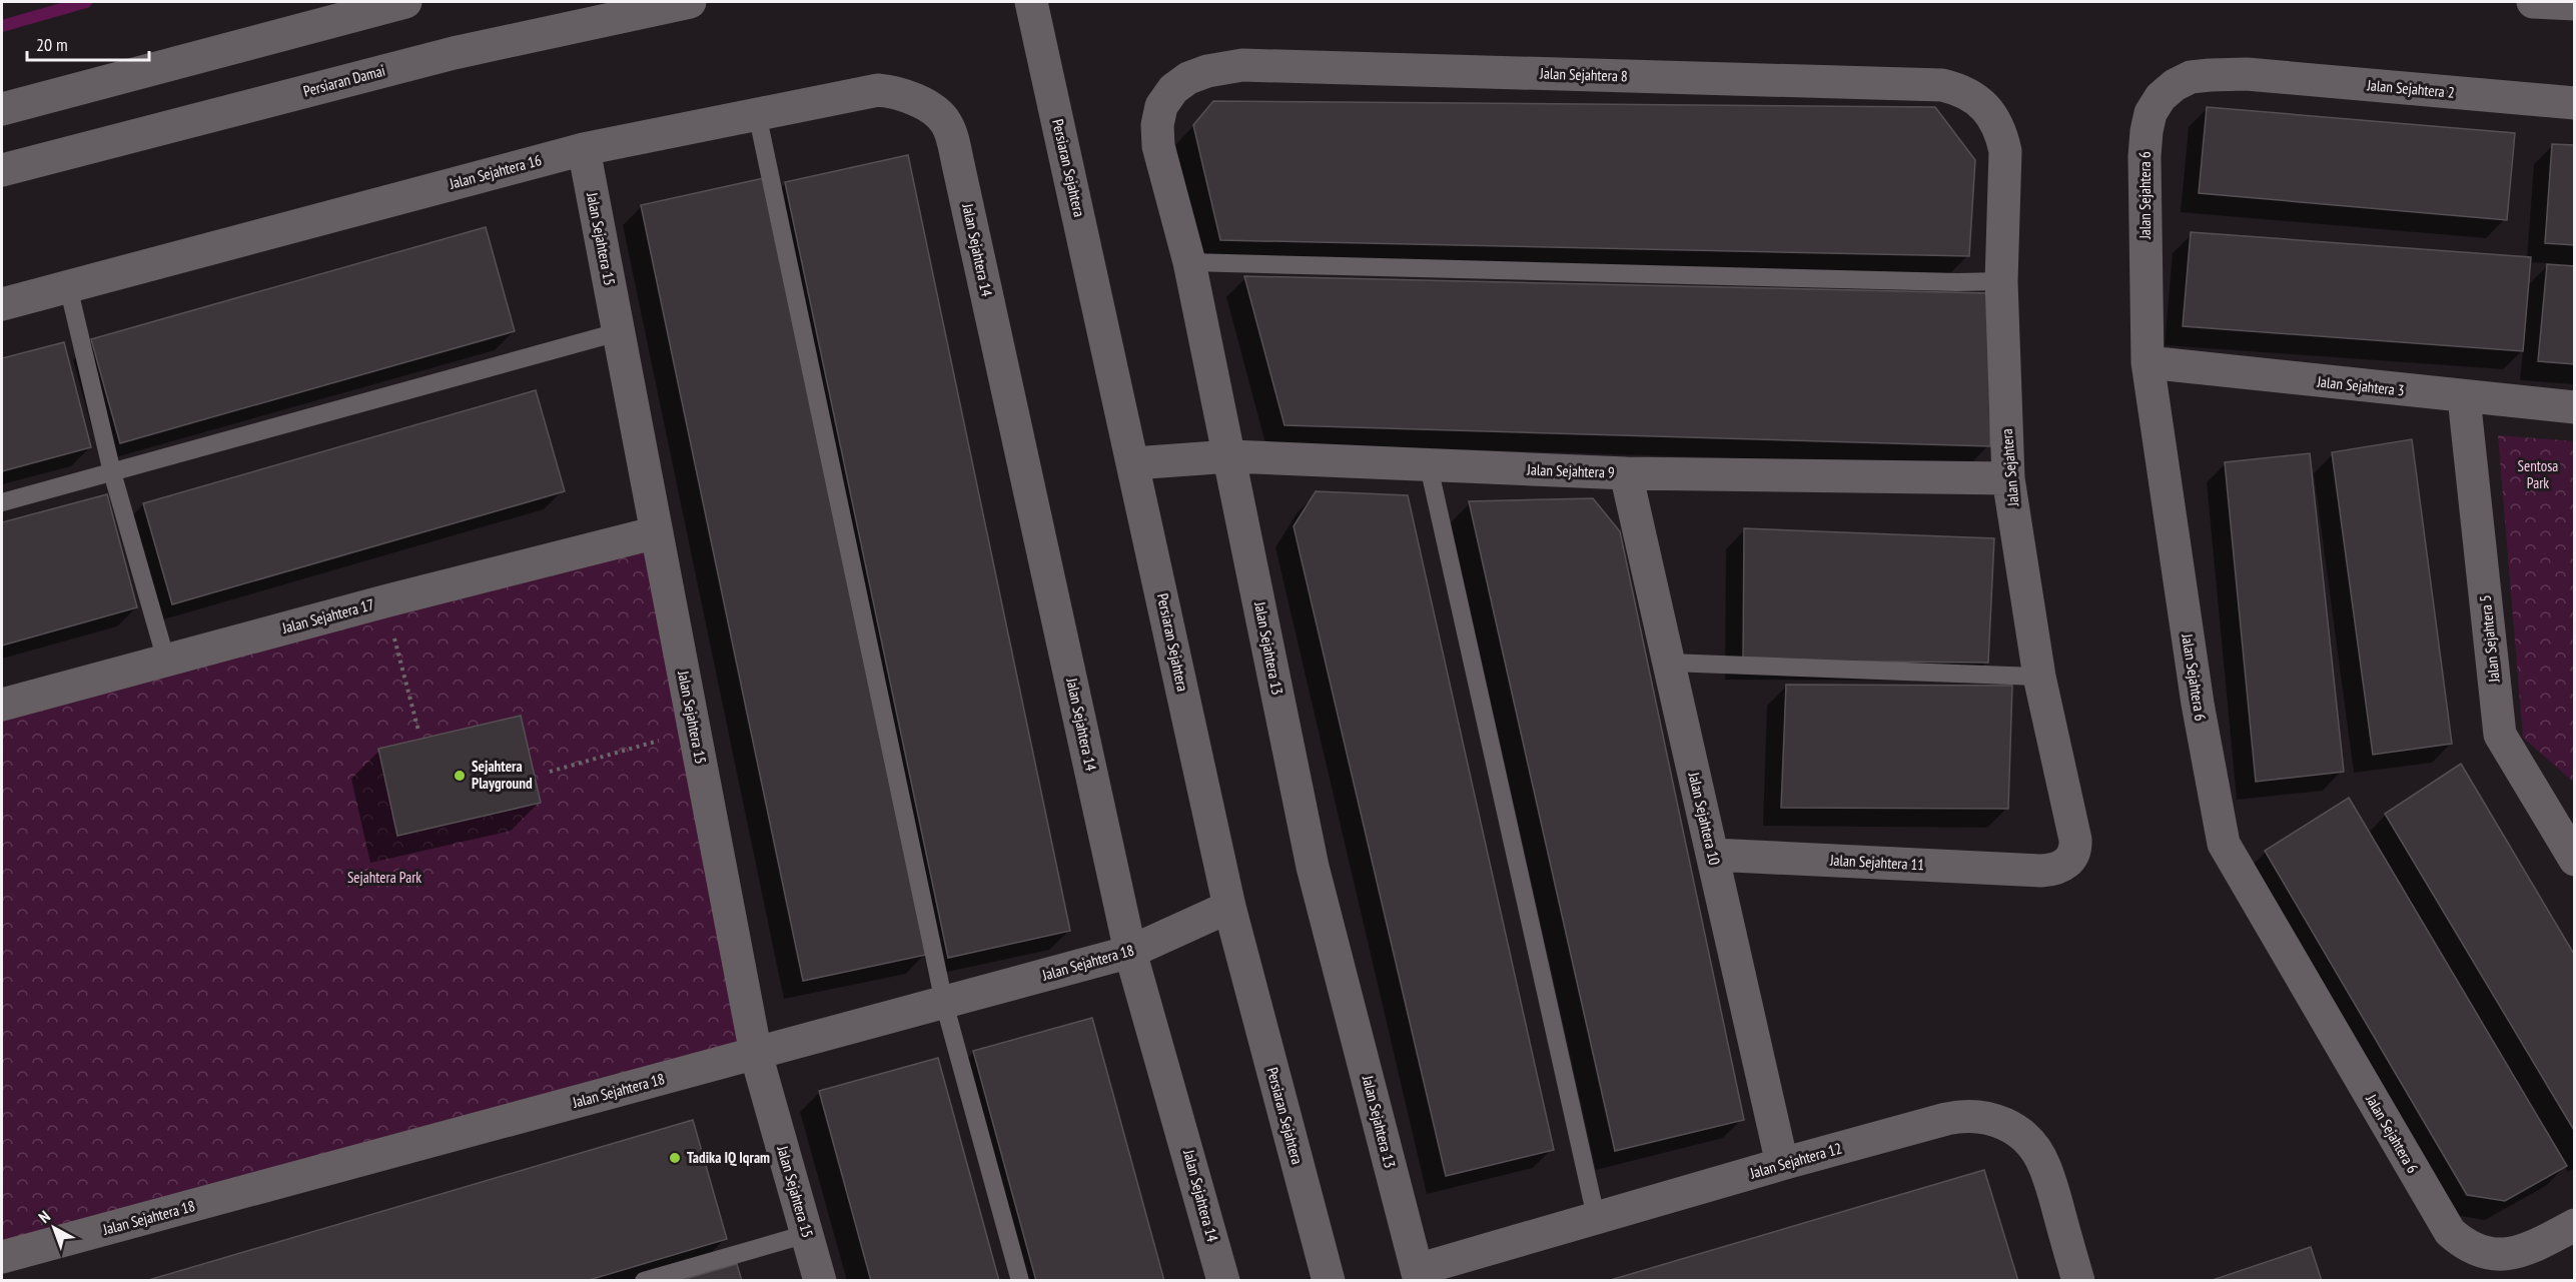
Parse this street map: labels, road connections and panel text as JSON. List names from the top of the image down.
{
  "streets": {
    "street": [
      "Jalan Sejahtera 8",
      "Persiaran Damai",
      "Jalan Sejahtera 2",
      "Persiaran Sejahtera",
      "Jalan Sejahtera 16",
      "Jalan Sejahtera 6",
      "Jalan Sejahtera 15",
      "Jalan Sejahtera 14",
      "Jalan Sejahtera 3",
      "Jalan Sejahtera",
      "Jalan Sejahtera 9",
      "Jalan Sejahtera 17",
      "Jalan Sejahtera 5",
      "Jalan Sejahtera 13",
      "Jalan Sejahtera 10",
      "Jalan Sejahtera 11",
      "Jalan Sejahtera 18",
      "Jalan Sejahtera 12"
    ]
  },
  "crossings": [
    ["Jalan Sejahtera 8", "Jalan Sejahtera"],
    ["Jalan Sejahtera 8", "Jalan Sejahtera 13"],
    ["Jalan Sejahtera 2", "Jalan Sejahtera 6"],
    ["Persiaran Sejahtera", "Jalan Sejahtera 9"],
    ["Persiaran Sejahtera", "Jalan Sejahtera 18"],
    ["Jalan Sejahtera 16", "Jalan Sejahtera 15"],
    ["Jalan Sejahtera 16", "Jalan Sejahtera 14"],
    ["Jalan Sejahtera 6", "Jalan Sejahtera 3"],
    ["Jalan Sejahtera 15", "Jalan Sejahtera 17"],
    ["Jalan Sejahtera 15", "Jalan Sejahtera 18"],
    ["Jalan Sejahtera 14", "Jalan Sejahtera 18"],
    ["Jalan Sejahtera 3", "Jalan Sejahtera 5"],
    ["Jalan Sejahtera", "Jalan Sejahtera 9"],
    ["Jalan Sejahtera", "Jalan Sejahtera 11"],
    ["Jalan Sejahtera 9", "Jalan Sejahtera 13"],
    ["Jalan Sejahtera 9", "Jalan Sejahtera 10"],
    ["Jalan Sejahtera 13", "Jalan Sejahtera 12"],
    ["Jalan Sejahtera 10", "Jalan Sejahtera 11"],
    ["Jalan Sejahtera 10", "Jalan Sejahtera 12"]
  ],
  "parks": ["Sentosa Park", "Sejahtera Park"],
  "places": ["Sejahtera Playground", "Tadika IQ Iqram"],
  "scale_bar": "20 m",
  "north": "top left"
}
